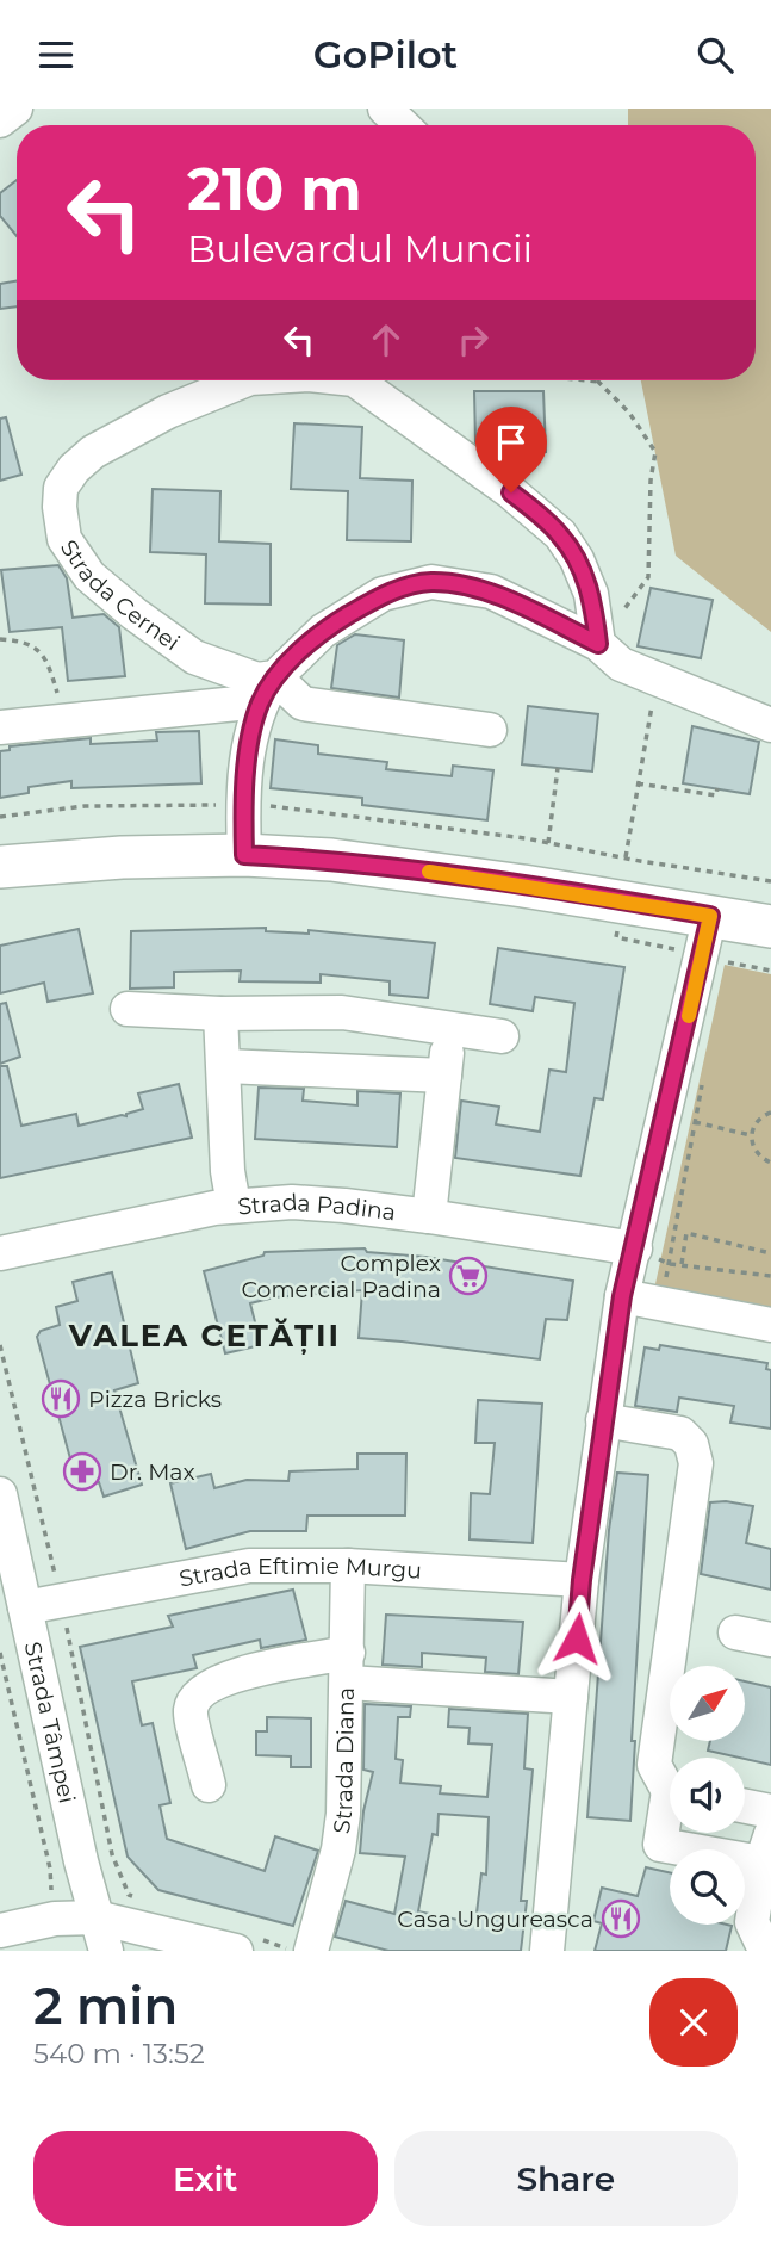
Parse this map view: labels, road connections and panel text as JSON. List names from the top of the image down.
{
  "streets": {
    "street": [
      "Strada Cernei",
      "Strada Padina",
      "Strada Eftimie Murgu",
      "Strada Tâmpei",
      "Strada Diana"
    ]
  },
  "crossings": [
    ["Strada Eftimie Murgu", "Strada Tâmpei"],
    ["Strada Eftimie Murgu", "Strada Diana"]
  ],
  "districts": ["VALEA CETĂȚII"],
  "places": {
    "supermarket": ["Complex Comercial Padina"],
    "restaurant": ["Pizza Bricks", "Casa Ungureasca"],
    "pharmacy": ["Dr. Max"]
  },
  "north": "top right",
  "page": {
    "header": "GoPilot",
    "turn": ["210 m", "Bulevardul Muncii"],
    "heading": ["2 min", "540 m · 13:52"],
    "buttons": ["Exit", "Share"]
  }
}
